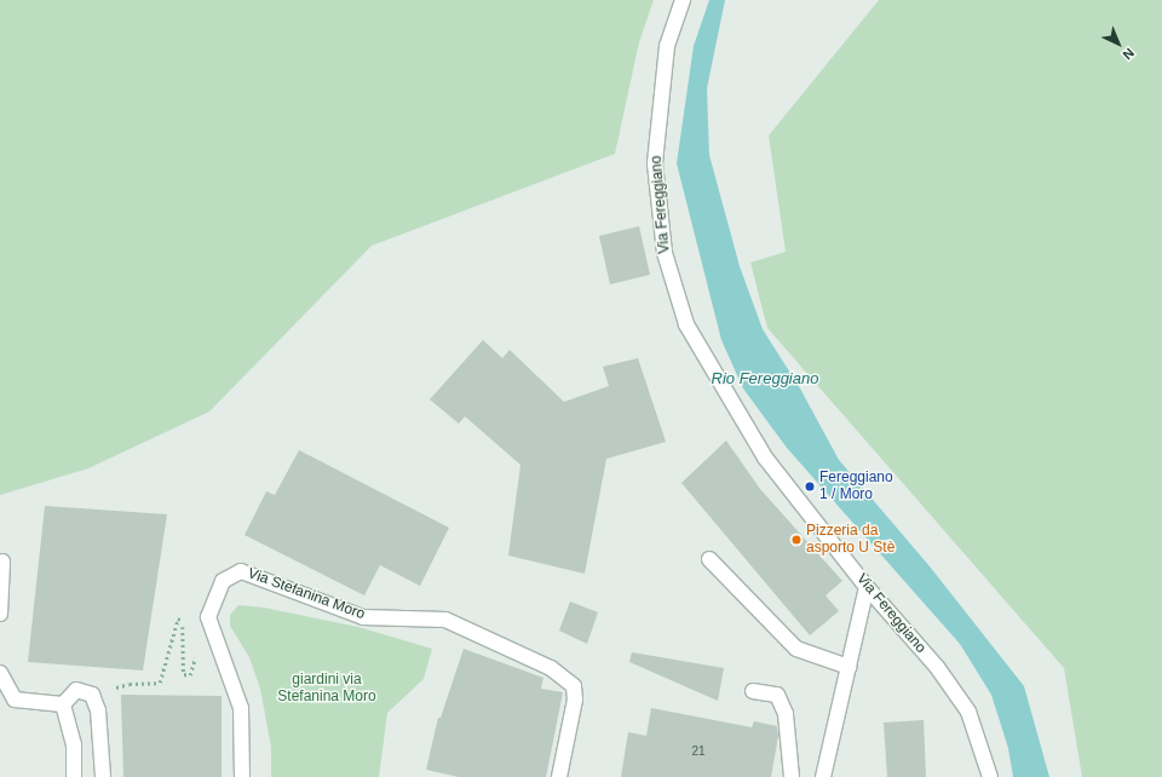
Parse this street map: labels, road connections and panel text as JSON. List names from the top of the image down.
{
  "streets": {
    "street": ["Via Fereggiano", "Via Stefanina Moro"]
  },
  "water": ["Rio Fereggiano"],
  "parks": ["giardini via Stefanina Moro"],
  "places": ["Fereggiano 1 / Moro", "Pizzeria da asporto U Stè"],
  "house_numbers": ["21"],
  "north": "bottom right"
}
